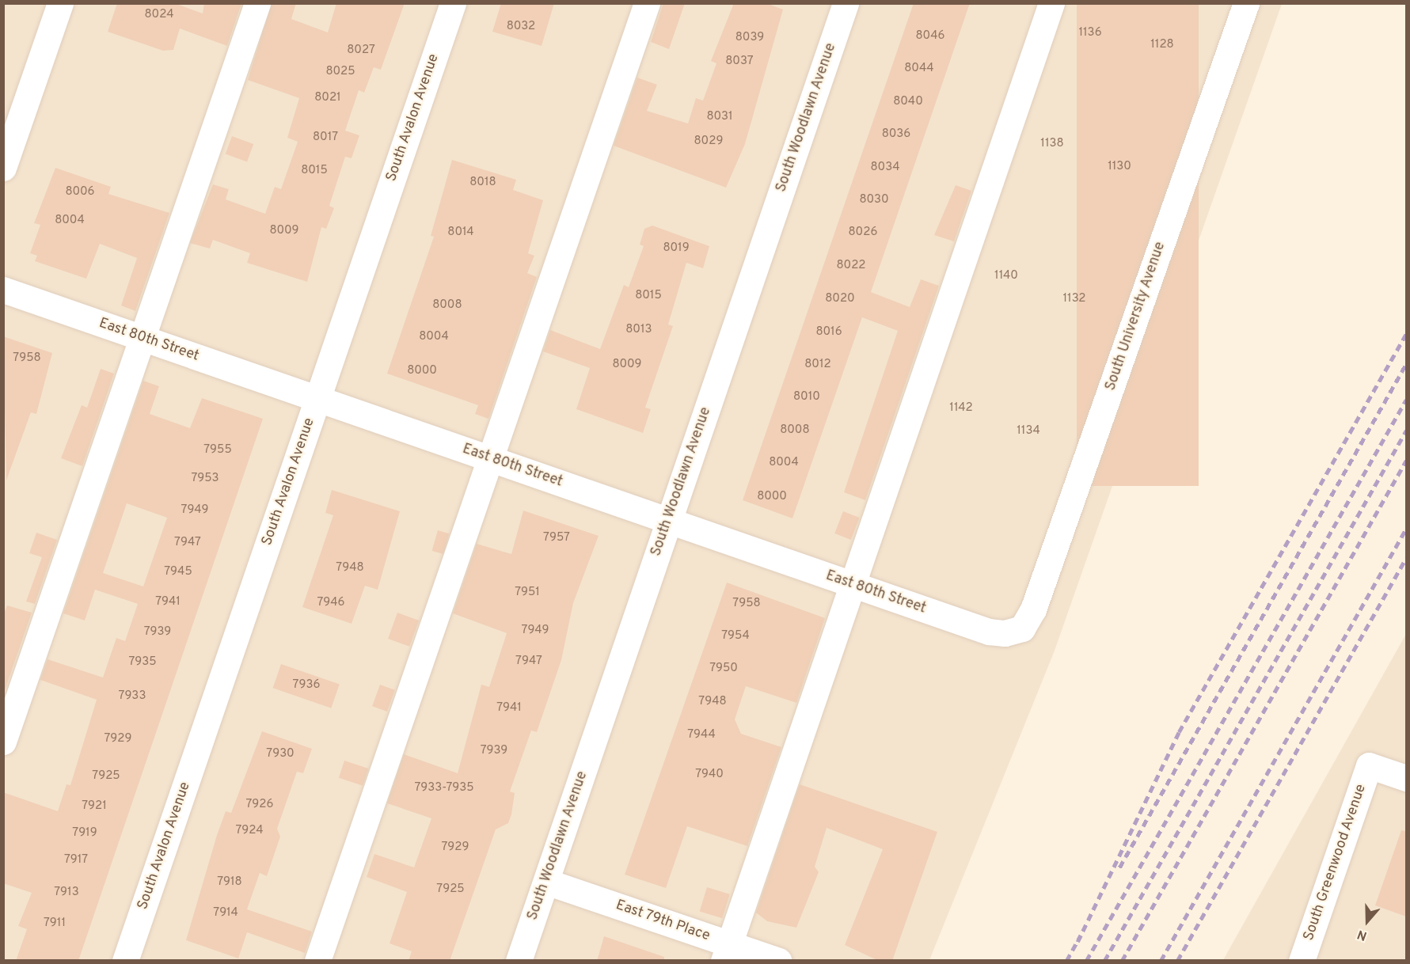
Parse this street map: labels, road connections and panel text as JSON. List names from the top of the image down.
{
  "streets": {
    "street": [
      "South Avalon Avenue",
      "South Woodlawn Avenue",
      "South University Avenue",
      "East 80th Street",
      "South Greenwood Avenue",
      "East 79th Place"
    ]
  },
  "crossings": [
    ["South Avalon Avenue", "East 80th Street"],
    ["South Woodlawn Avenue", "East 80th Street"],
    ["South Woodlawn Avenue", "East 79th Place"],
    ["South University Avenue", "East 80th Street"]
  ],
  "house_numbers": [
    "8024",
    "8032",
    "1136",
    "8046",
    "8039",
    "1128",
    "8027",
    "8037",
    "8044",
    "8025",
    "8021",
    "8040",
    "8031",
    "8036",
    "8017",
    "8029",
    "1138",
    "1130",
    "8034",
    "8015",
    "8018",
    "8006",
    "8030",
    "8004",
    "8009",
    "8014",
    "8026",
    "8019",
    "8022",
    "1140",
    "8015",
    "8020",
    "1132",
    "8008",
    "8013",
    "8016",
    "8004",
    "7958",
    "8009",
    "8012",
    "8000",
    "8010",
    "1142",
    "8008",
    "1134",
    "7955",
    "8004",
    "7953",
    "8000",
    "7949",
    "7957",
    "7947",
    "7948",
    "7945",
    "7951",
    "7941",
    "7946",
    "7958",
    "7949",
    "7939",
    "7954",
    "7947",
    "7935",
    "7950",
    "7936",
    "7933",
    "7948",
    "7941",
    "7944",
    "7929",
    "7939",
    "7930",
    "7940",
    "7925",
    "7933-7935",
    "7926",
    "7921",
    "7924",
    "7919",
    "7929",
    "7917",
    "7918",
    "7925",
    "7913",
    "7914",
    "7911"
  ],
  "north": "bottom"
}
